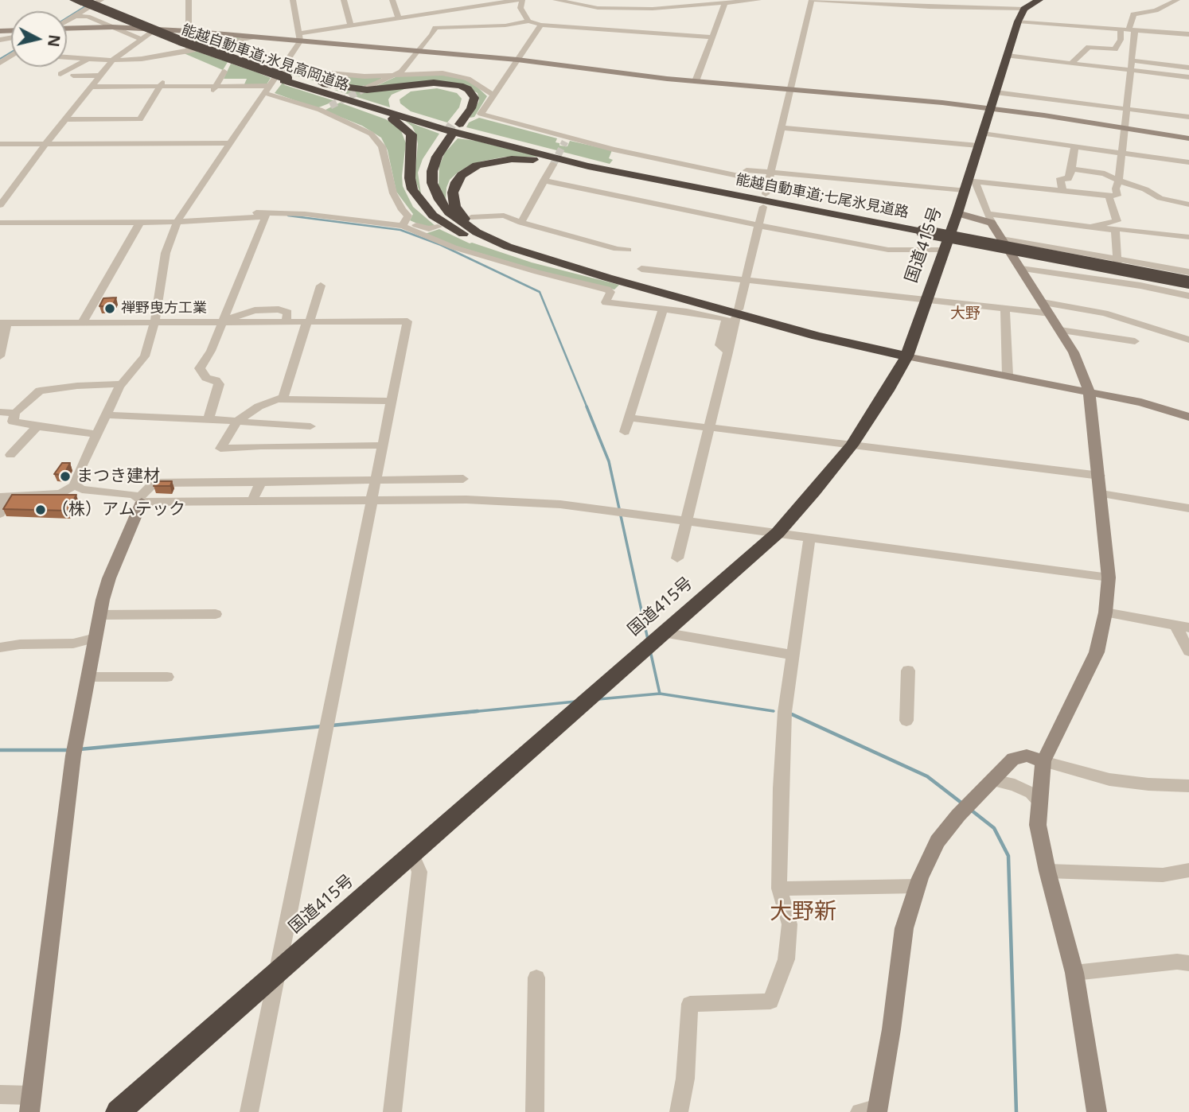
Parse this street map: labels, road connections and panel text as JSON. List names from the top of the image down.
{
  "streets": {
    "highway": ["能越自動車道;氷見高岡道路", "能越自動車道;七尾氷見道路", "国道415号"]
  },
  "crossings": [
    ["能越自動車道;氷見高岡道路", "能越自動車道;七尾氷見道路"]
  ],
  "districts": ["大野", "大野新"],
  "places": ["禅野曳方工業", "まつき建材", "（株）アムテック"],
  "north": "right"
}
